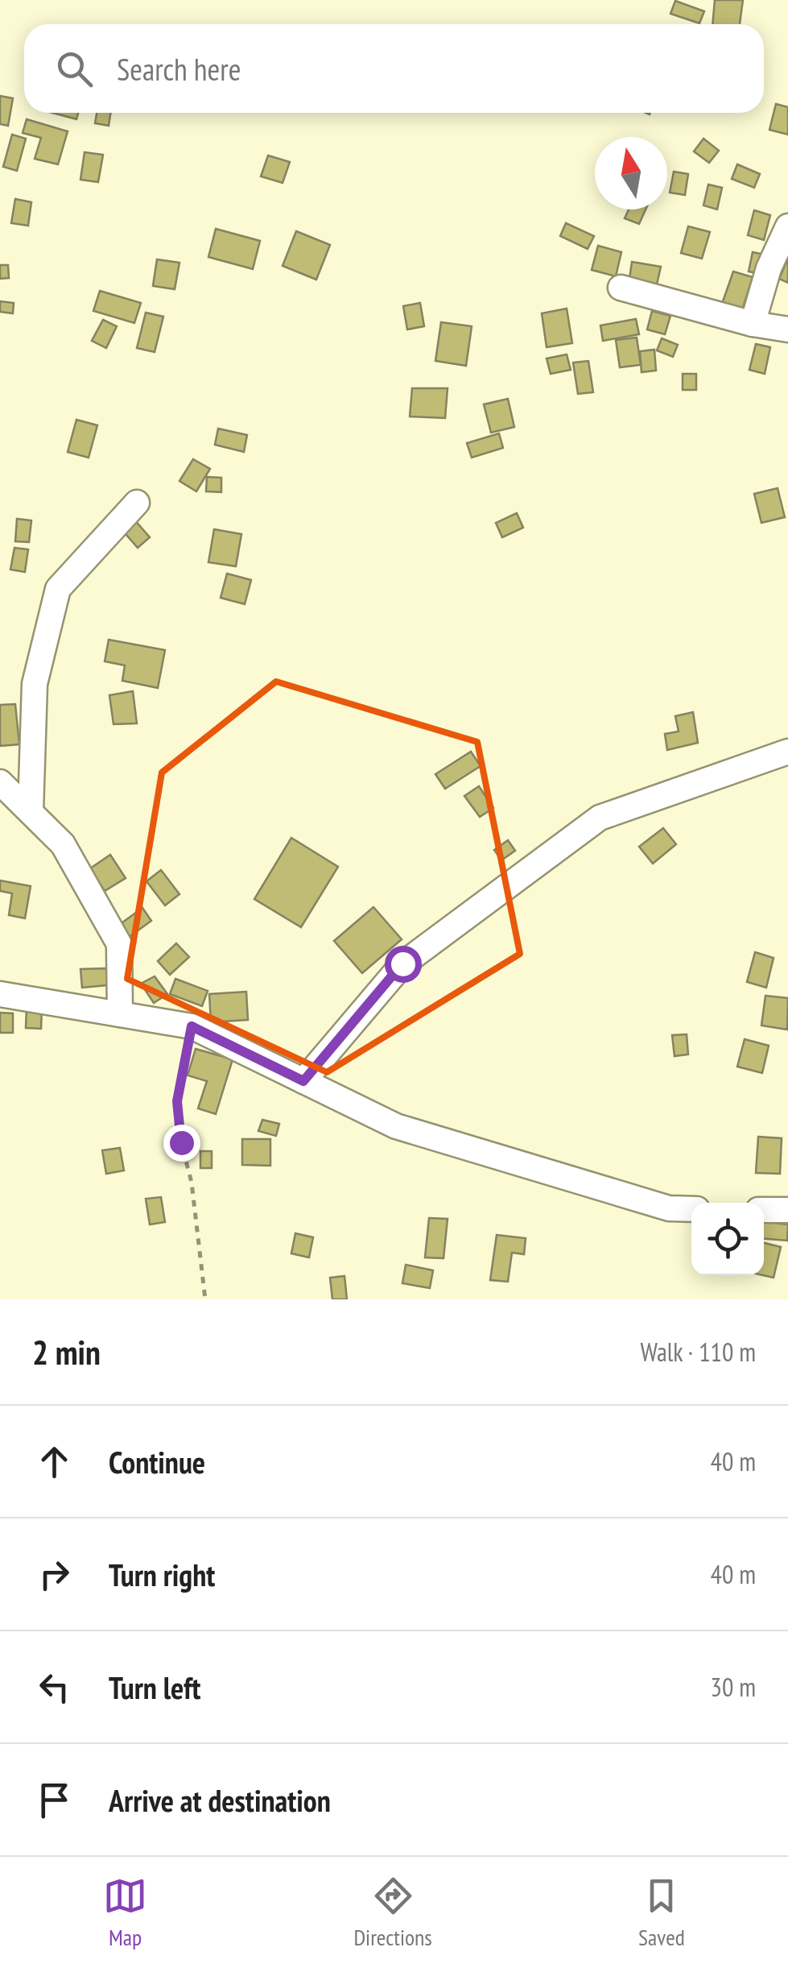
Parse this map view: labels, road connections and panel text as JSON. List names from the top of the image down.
{
  "north": "top",
  "page": {
    "search": "Search here",
    "heading": ["2 min", "Walk · 110 m"],
    "list": [
      ["Continue", "40 m"],
      ["Turn right", "40 m"],
      ["Turn left", "30 m"],
      "Arrive at destination"
    ],
    "nav": ["Map", "Directions", "Saved"]
  }
}
